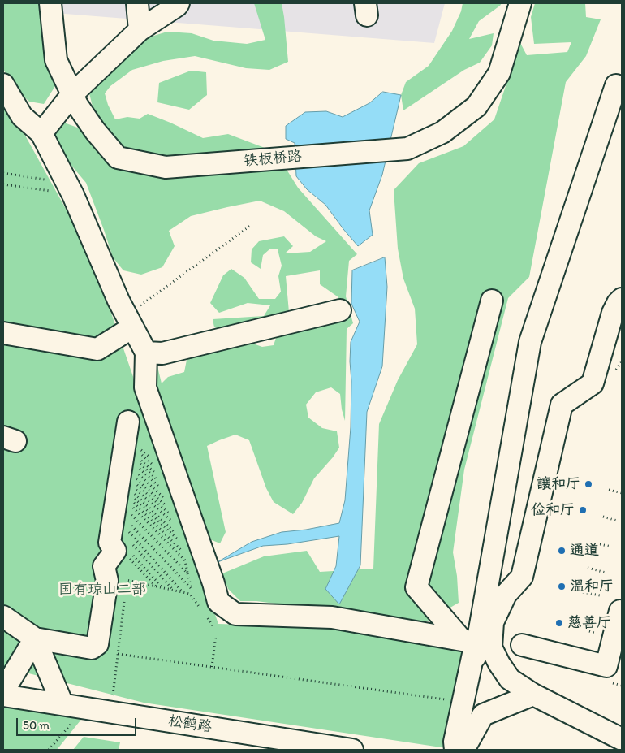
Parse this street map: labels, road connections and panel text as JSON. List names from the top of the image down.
{
  "streets": {
    "street": ["铁板桥路", "松鹤路"]
  },
  "parks": ["国有琼山二部"],
  "places": [
    "讓和厅",
    "俭和厅",
    "通道",
    "温和厅",
    "慈善厅"
  ],
  "scale_bar": "50 m"
}
